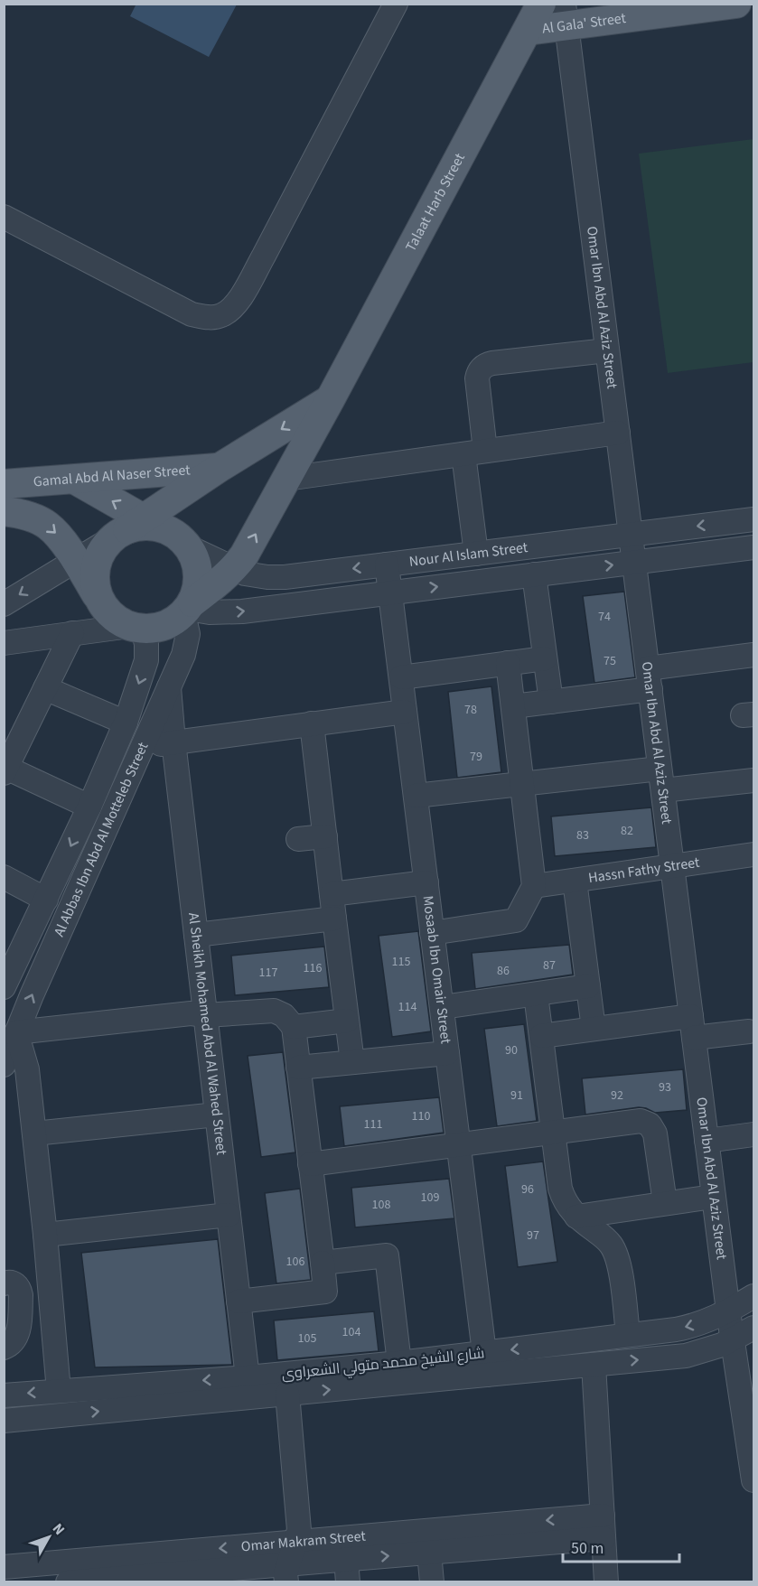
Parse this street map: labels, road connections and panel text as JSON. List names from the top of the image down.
{
  "streets": {
    "main road": ["Al Gala' Street", "Talaat Harb Street", "Gamal Abd Al Naser Street"],
    "street": [
      "Omar Ibn Abd Al Aziz Street",
      "Nour Al Islam Street",
      "Al Abbas Ibn Abd Al Motteleb Street",
      "Hassn Fathy Street",
      "Mosaab Ibn Omair Street",
      "Al Sheikh Mohamed Abd Al Wahed Street",
      "شارع الشيخ محمد متولي الشعراوى",
      "Omar Makram Street"
    ]
  },
  "crossings": [
    ["Al Gala' Street", "Talaat Harb Street"],
    ["Al Gala' Street", "Omar Ibn Abd Al Aziz Street"],
    ["Talaat Harb Street", "Nour Al Islam Street"],
    ["Talaat Harb Street", "Al Abbas Ibn Abd Al Motteleb Street"],
    ["Omar Ibn Abd Al Aziz Street", "Nour Al Islam Street"],
    ["Omar Ibn Abd Al Aziz Street", "Hassn Fathy Street"],
    ["Omar Ibn Abd Al Aziz Street", "شارع الشيخ محمد متولي الشعراوى"],
    ["Nour Al Islam Street", "Al Abbas Ibn Abd Al Motteleb Street"],
    ["Nour Al Islam Street", "Mosaab Ibn Omair Street"],
    ["Al Abbas Ibn Abd Al Motteleb Street", "Al Sheikh Mohamed Abd Al Wahed Street"],
    ["Mosaab Ibn Omair Street", "شارع الشيخ محمد متولي الشعراوى"],
    ["Al Sheikh Mohamed Abd Al Wahed Street", "شارع الشيخ محمد متولي الشعراوى"]
  ],
  "house_numbers": [
    "74",
    "75",
    "78",
    "79",
    "82",
    "83",
    "115",
    "87",
    "116",
    "86",
    "117",
    "114",
    "90",
    "93",
    "91",
    "92",
    "110",
    "111",
    "96",
    "109",
    "108",
    "97",
    "106",
    "104",
    "105"
  ],
  "scale_bar": "50 m",
  "north": "top right"
}
